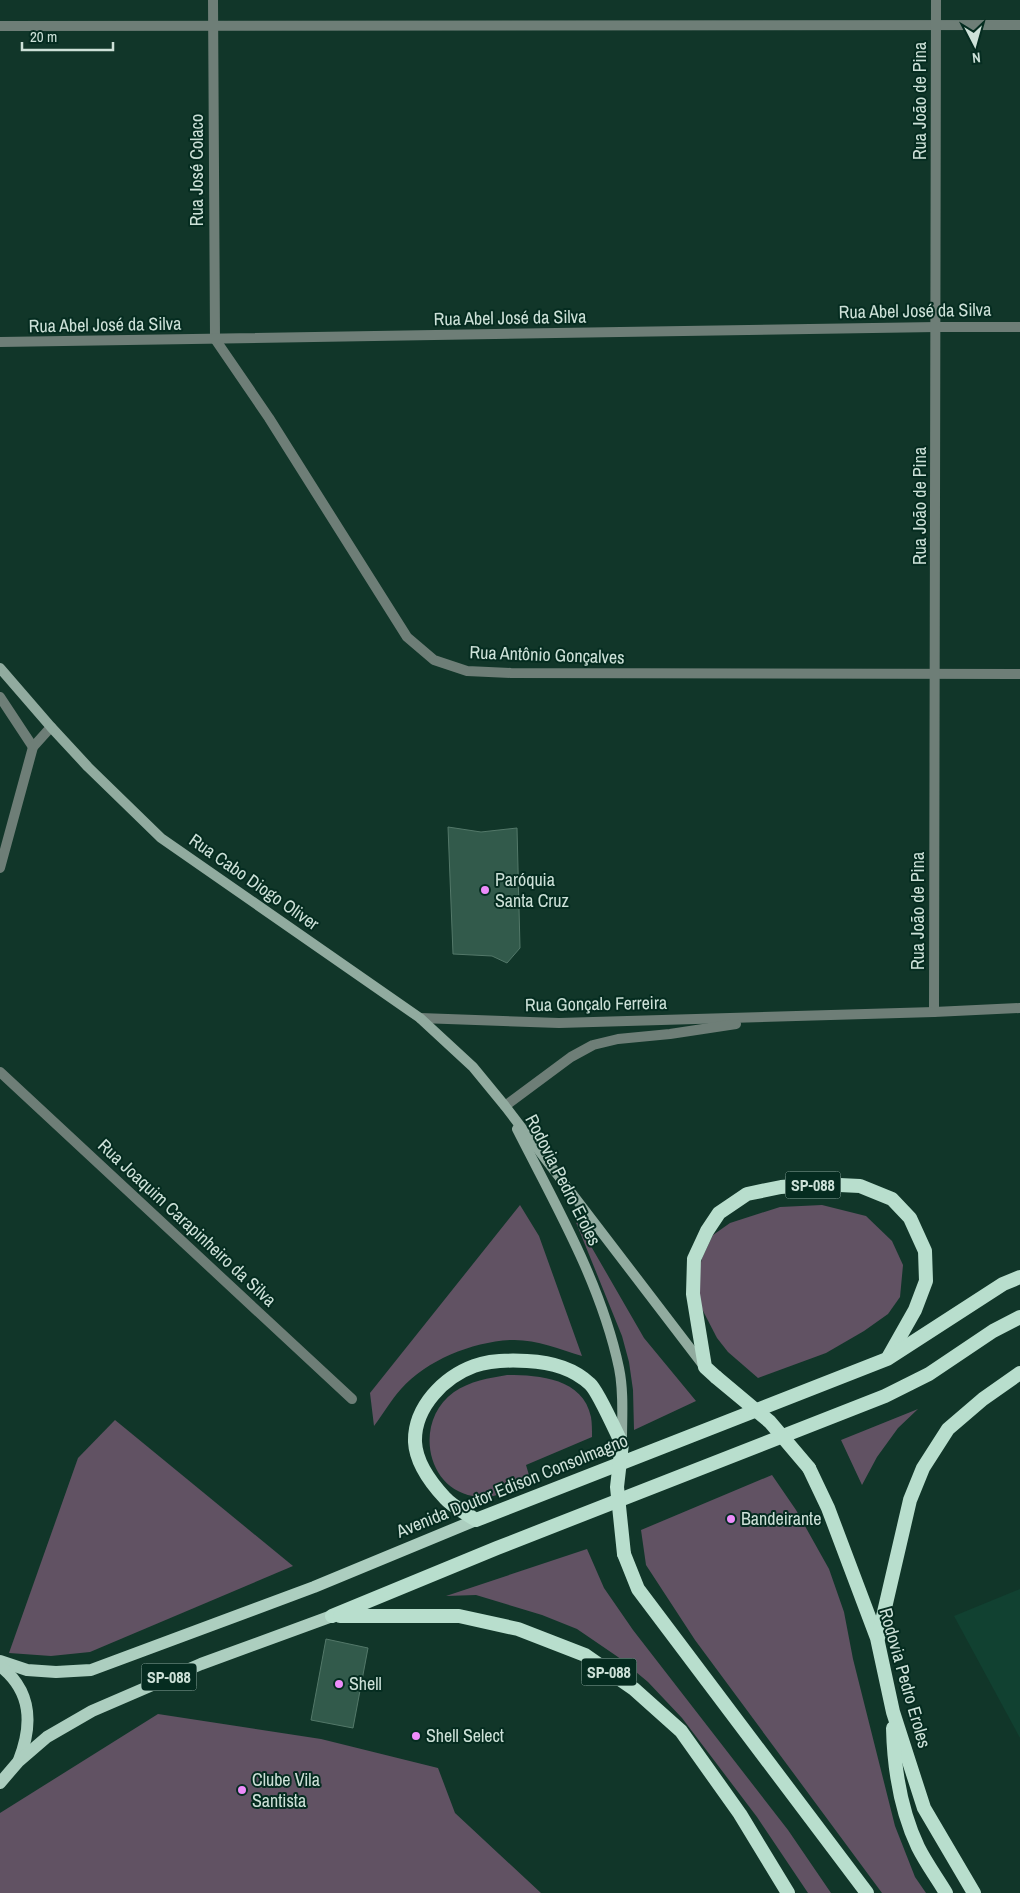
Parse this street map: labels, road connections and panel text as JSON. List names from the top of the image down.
{
  "streets": {
    "highway": ["Rodovia Pedro Eroles", "SP-088", "Avenida Doutor Edison Consolmagno"],
    "main road": ["Rua Cabo Diogo Oliver"],
    "street": [
      "Rua João de Pina",
      "Rua José Colaco",
      "Rua Abel José da Silva",
      "Rua Antônio Gonçalves",
      "Rua Gonçalo Ferreira",
      "Rua Joaquim Carapinheiro da Silva"
    ]
  },
  "crossings": [
    ["Rua João de Pina", "Rua Abel José da Silva"],
    ["Rua João de Pina", "Rua Antônio Gonçalves"],
    ["Rua João de Pina", "Rua Gonçalo Ferreira"],
    ["Rua José Colaco", "Rua Abel José da Silva"],
    ["Rua José Colaco", "Rua Antônio Gonçalves"],
    ["Rua Abel José da Silva", "Rua Antônio Gonçalves"],
    ["Rua Cabo Diogo Oliver", "Rua Gonçalo Ferreira"],
    ["Rua Cabo Diogo Oliver", "Rodovia Pedro Eroles"],
    ["Rua Gonçalo Ferreira", "Rodovia Pedro Eroles"],
    ["Rodovia Pedro Eroles", "SP-088"],
    ["SP-088", "Avenida Doutor Edison Consolmagno"]
  ],
  "places": [
    "Paróquia Santa Cruz",
    "Bandeirante",
    "Shell",
    "Shell Select",
    "Clube Vila Santista"
  ],
  "scale_bar": "20 m",
  "north": "bottom"
}
